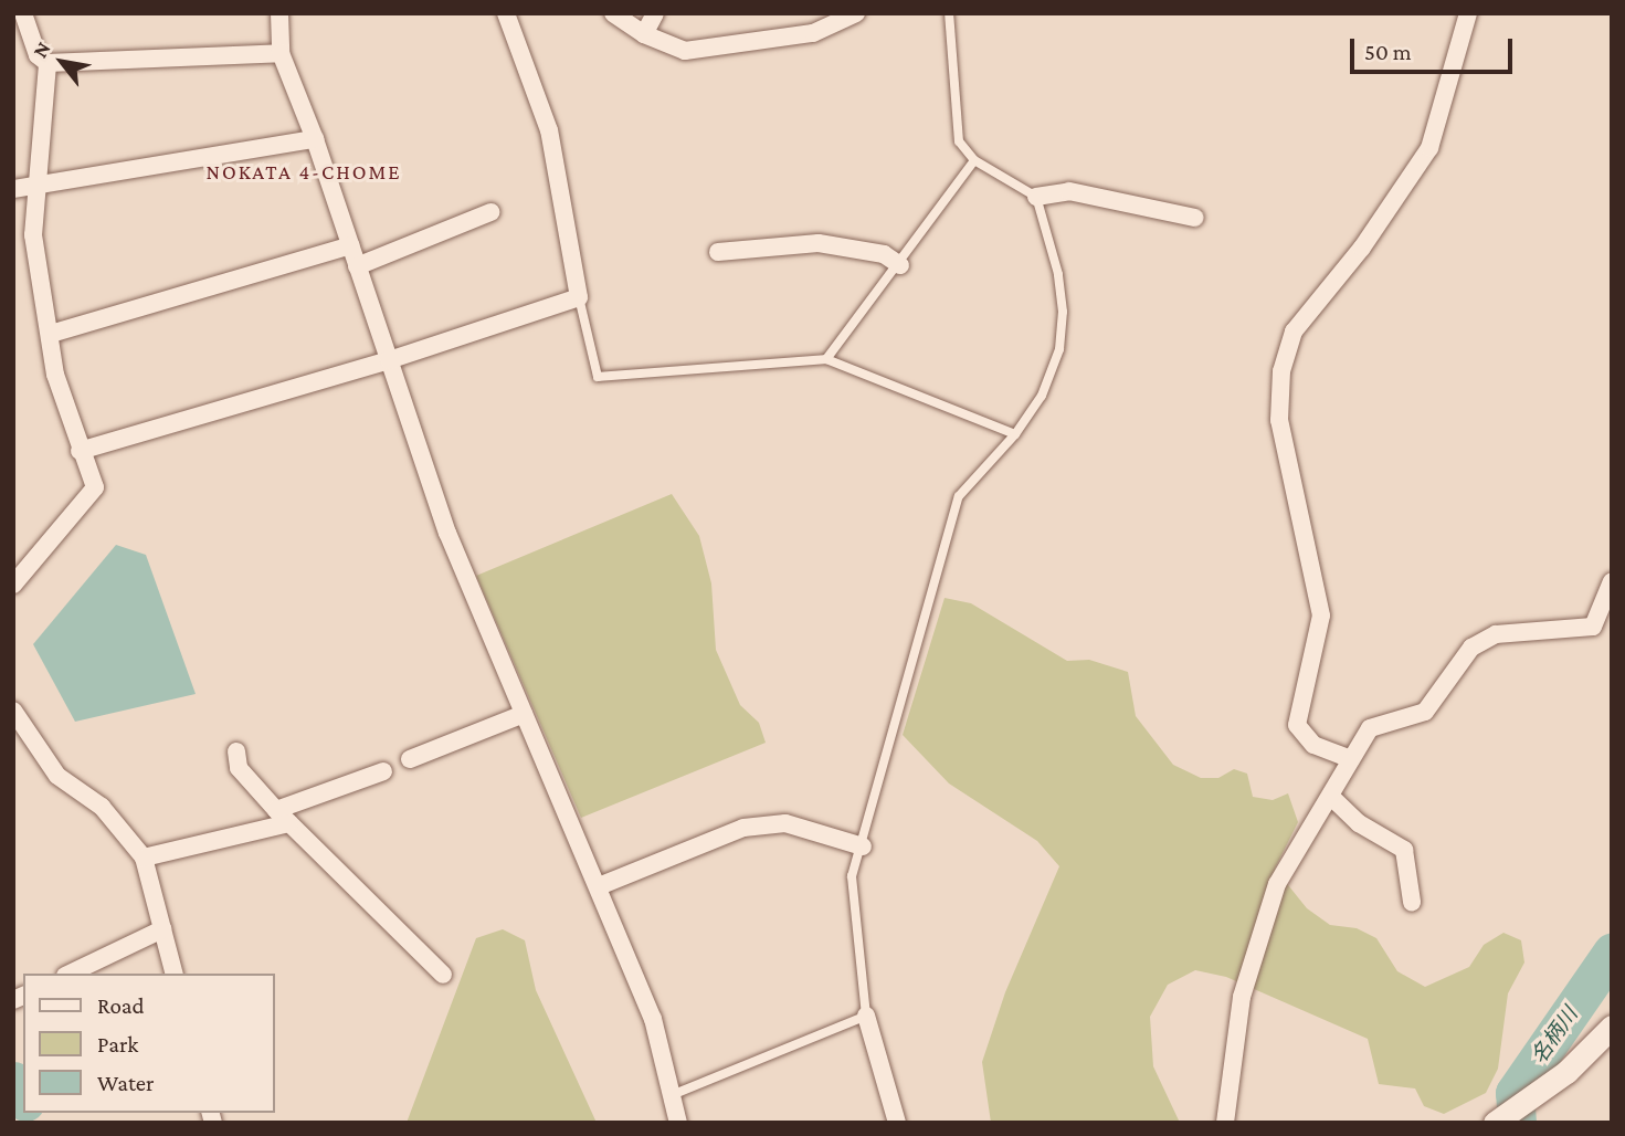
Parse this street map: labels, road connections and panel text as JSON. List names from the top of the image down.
{
  "districts": ["NOKATA 4-CHOME"],
  "water": ["名柄川"],
  "legend": ["Road", "Park", "Water"],
  "scale_bar": "50 m",
  "north": "top left"
}
